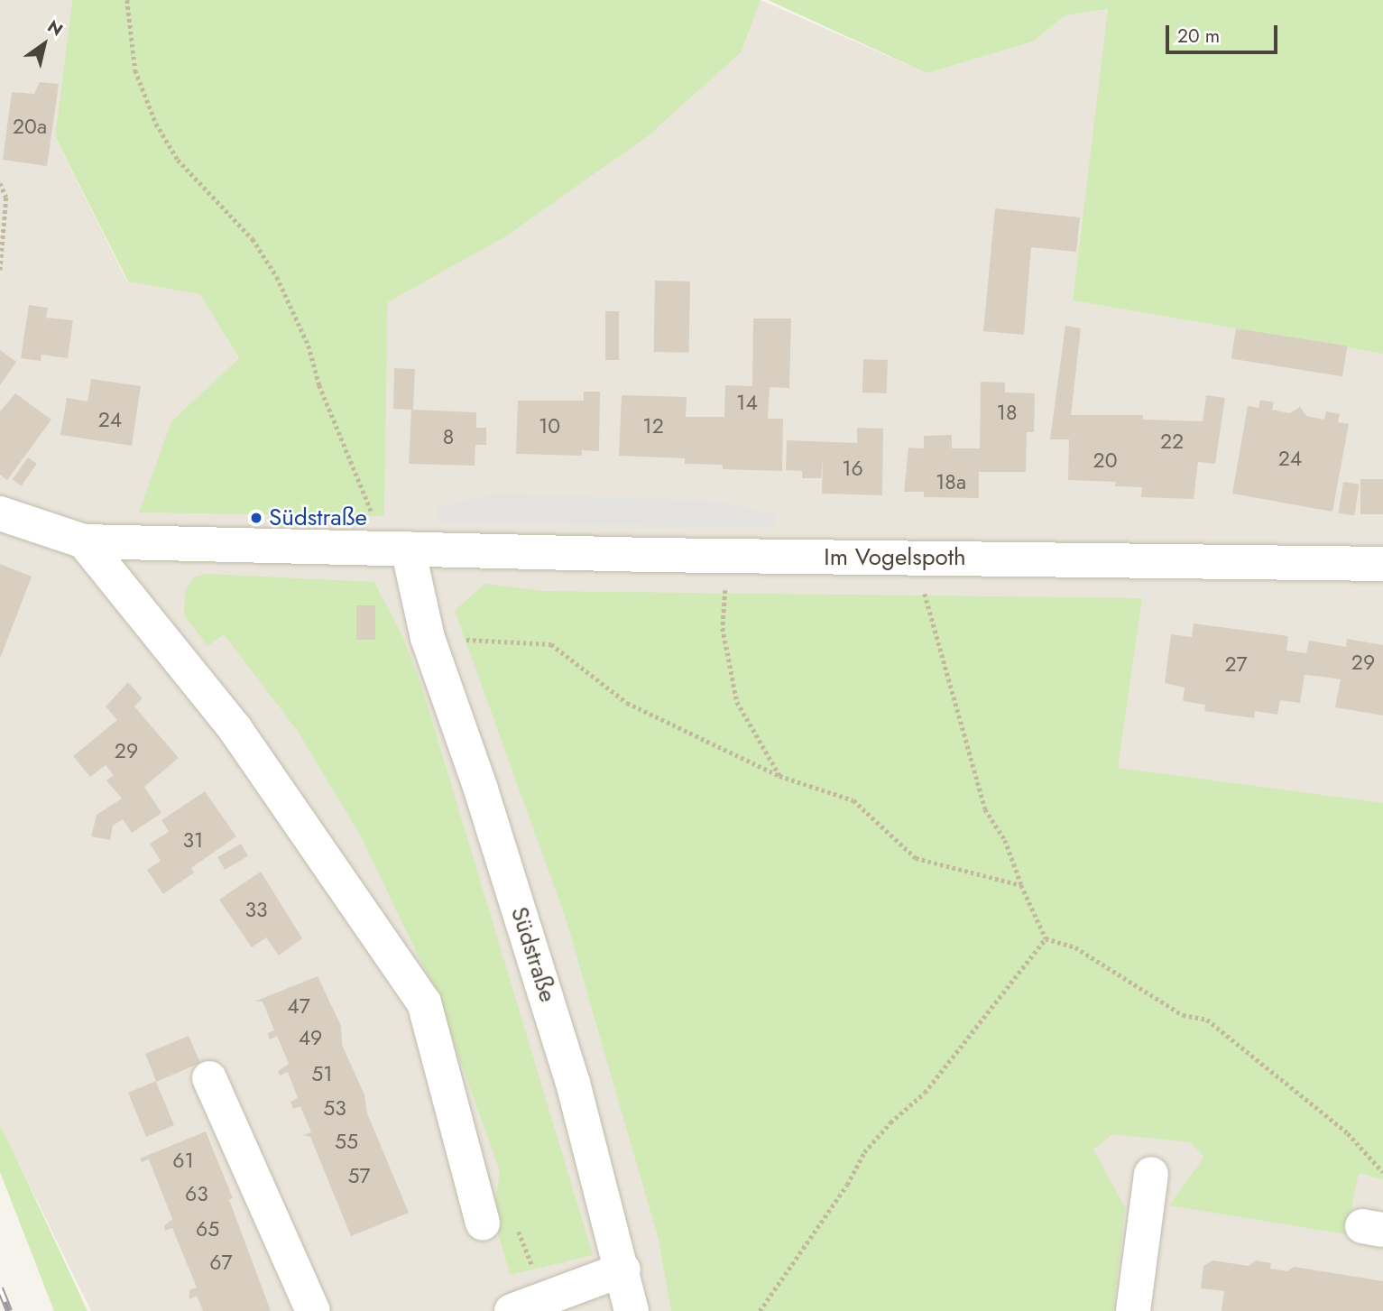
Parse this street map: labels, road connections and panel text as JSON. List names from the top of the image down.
{
  "streets": {
    "street": ["Im Vogelspoth", "Südstraße"]
  },
  "crossings": [
    ["Im Vogelspoth", "Südstraße"]
  ],
  "places": ["Südstraße"],
  "house_numbers": [
    "20a",
    "14",
    "18",
    "24",
    "10",
    "12",
    "8",
    "22",
    "24",
    "20",
    "16",
    "18a",
    "29",
    "27",
    "29",
    "31",
    "33",
    "47",
    "49",
    "51",
    "53",
    "55",
    "61",
    "57",
    "63",
    "65",
    "67"
  ],
  "scale_bar": "20 m",
  "north": "top right"
}
